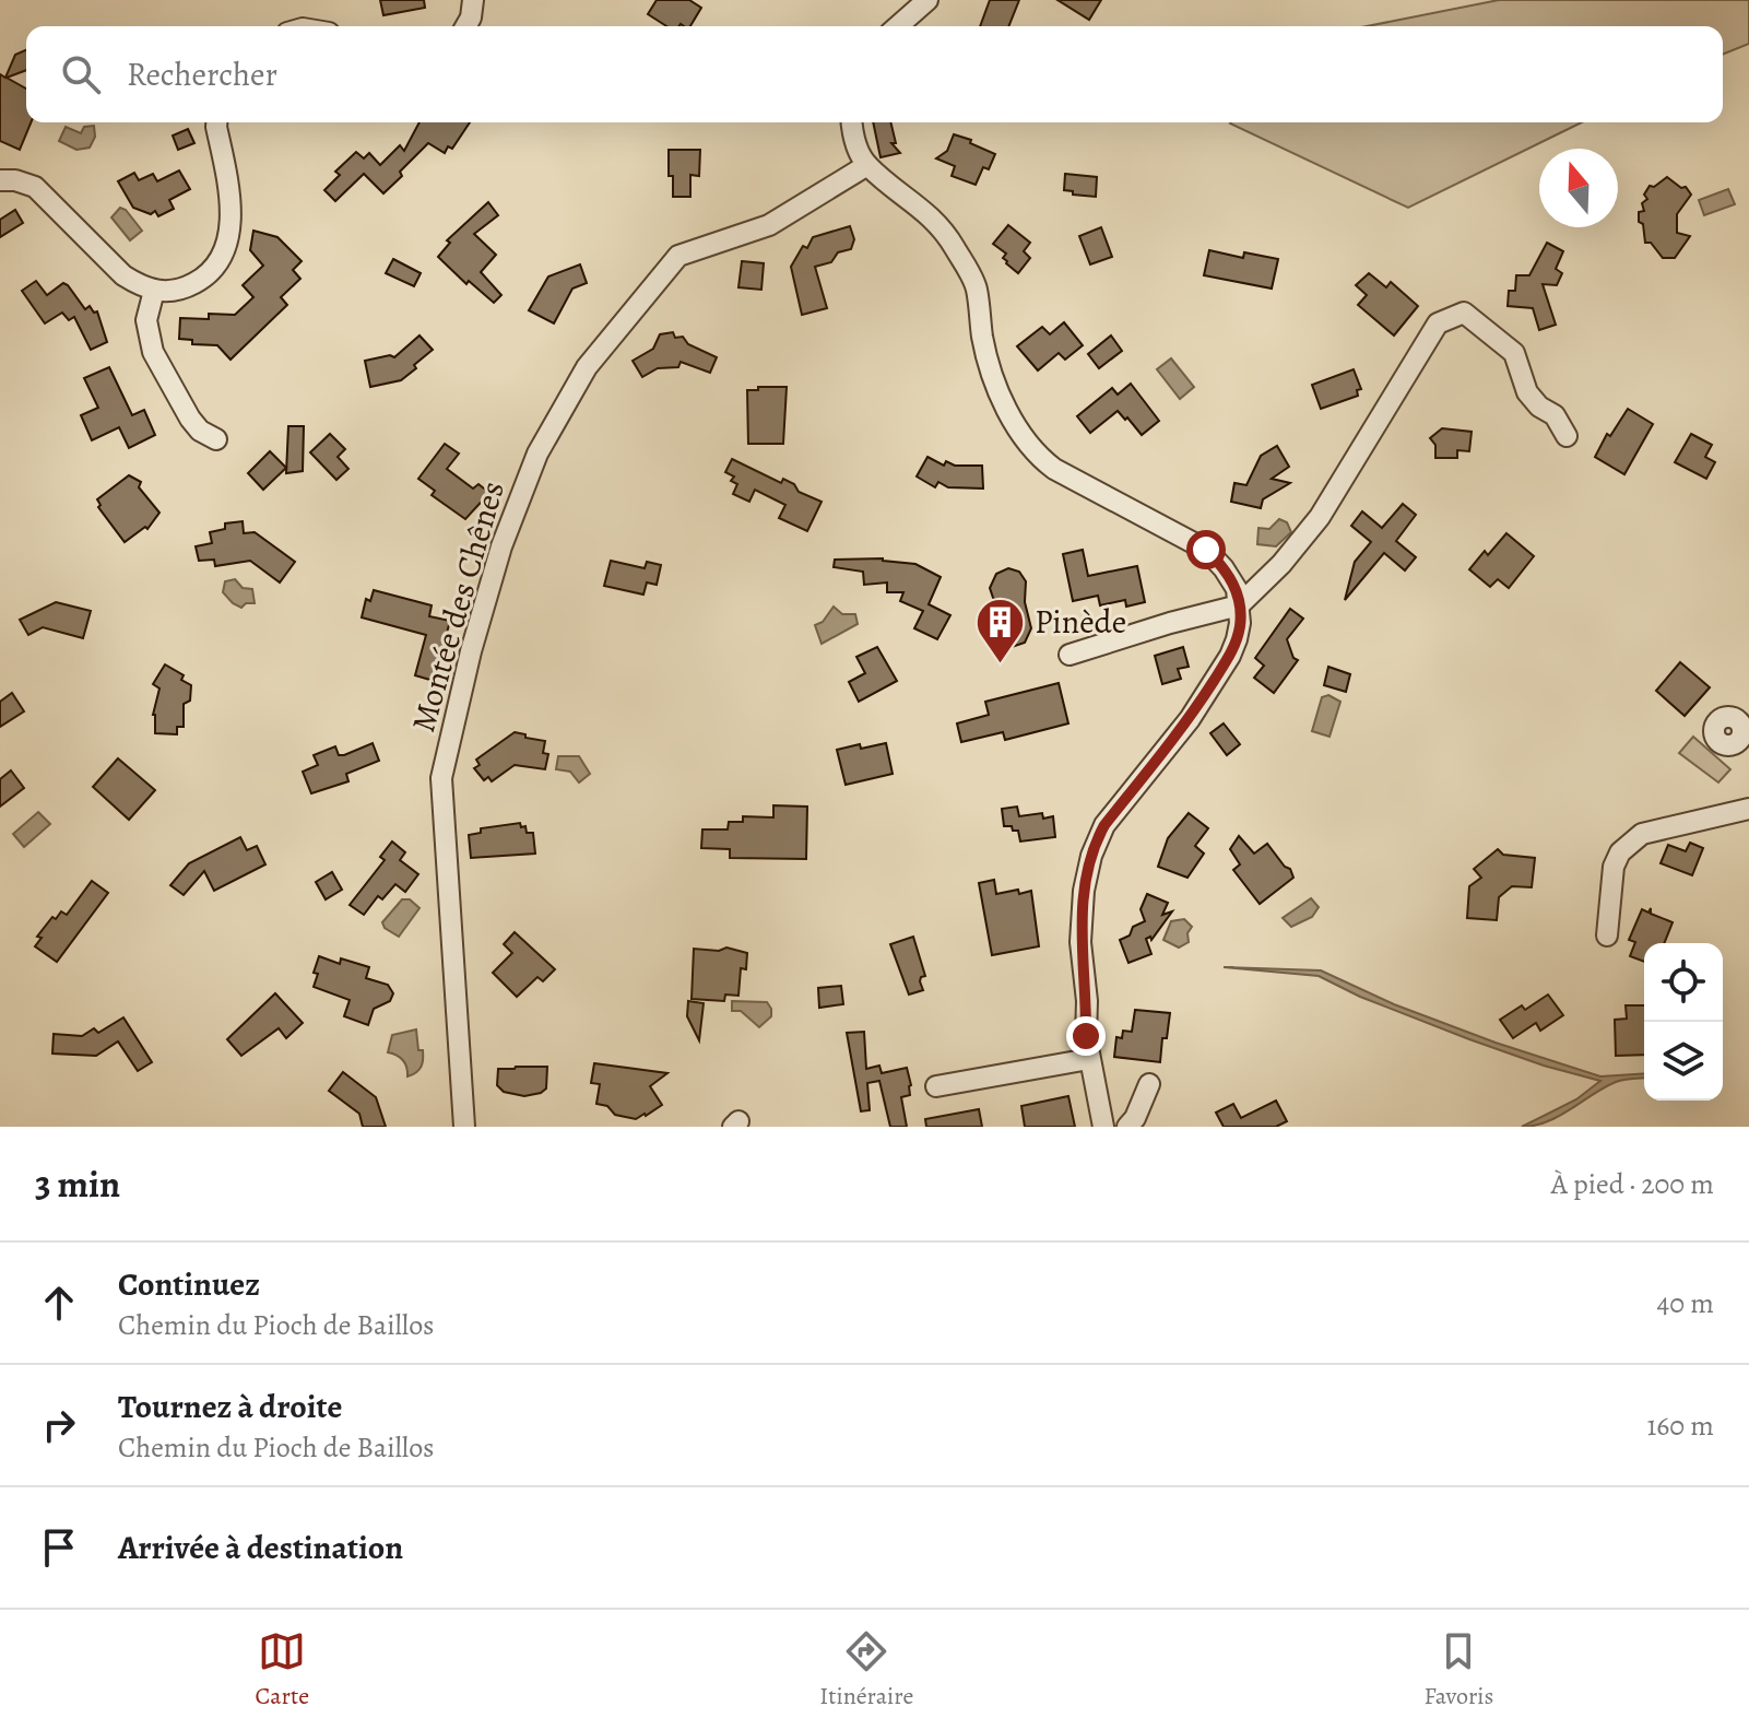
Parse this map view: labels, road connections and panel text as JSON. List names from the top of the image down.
{
  "streets": {
    "street": ["Montée des Chênes"]
  },
  "places": {
    "building": ["Pinède"]
  },
  "north": "top",
  "page": {
    "search": "Rechercher",
    "heading": ["3 min", "À pied · 200 m"],
    "list": [
      ["Continuez", "Chemin du Pioch de Baillos", "40 m"],
      ["Tournez à droite", "Chemin du Pioch de Baillos", "160 m"],
      "Arrivée à destination"
    ],
    "nav": ["Carte", "Itinéraire", "Favoris"]
  }
}
